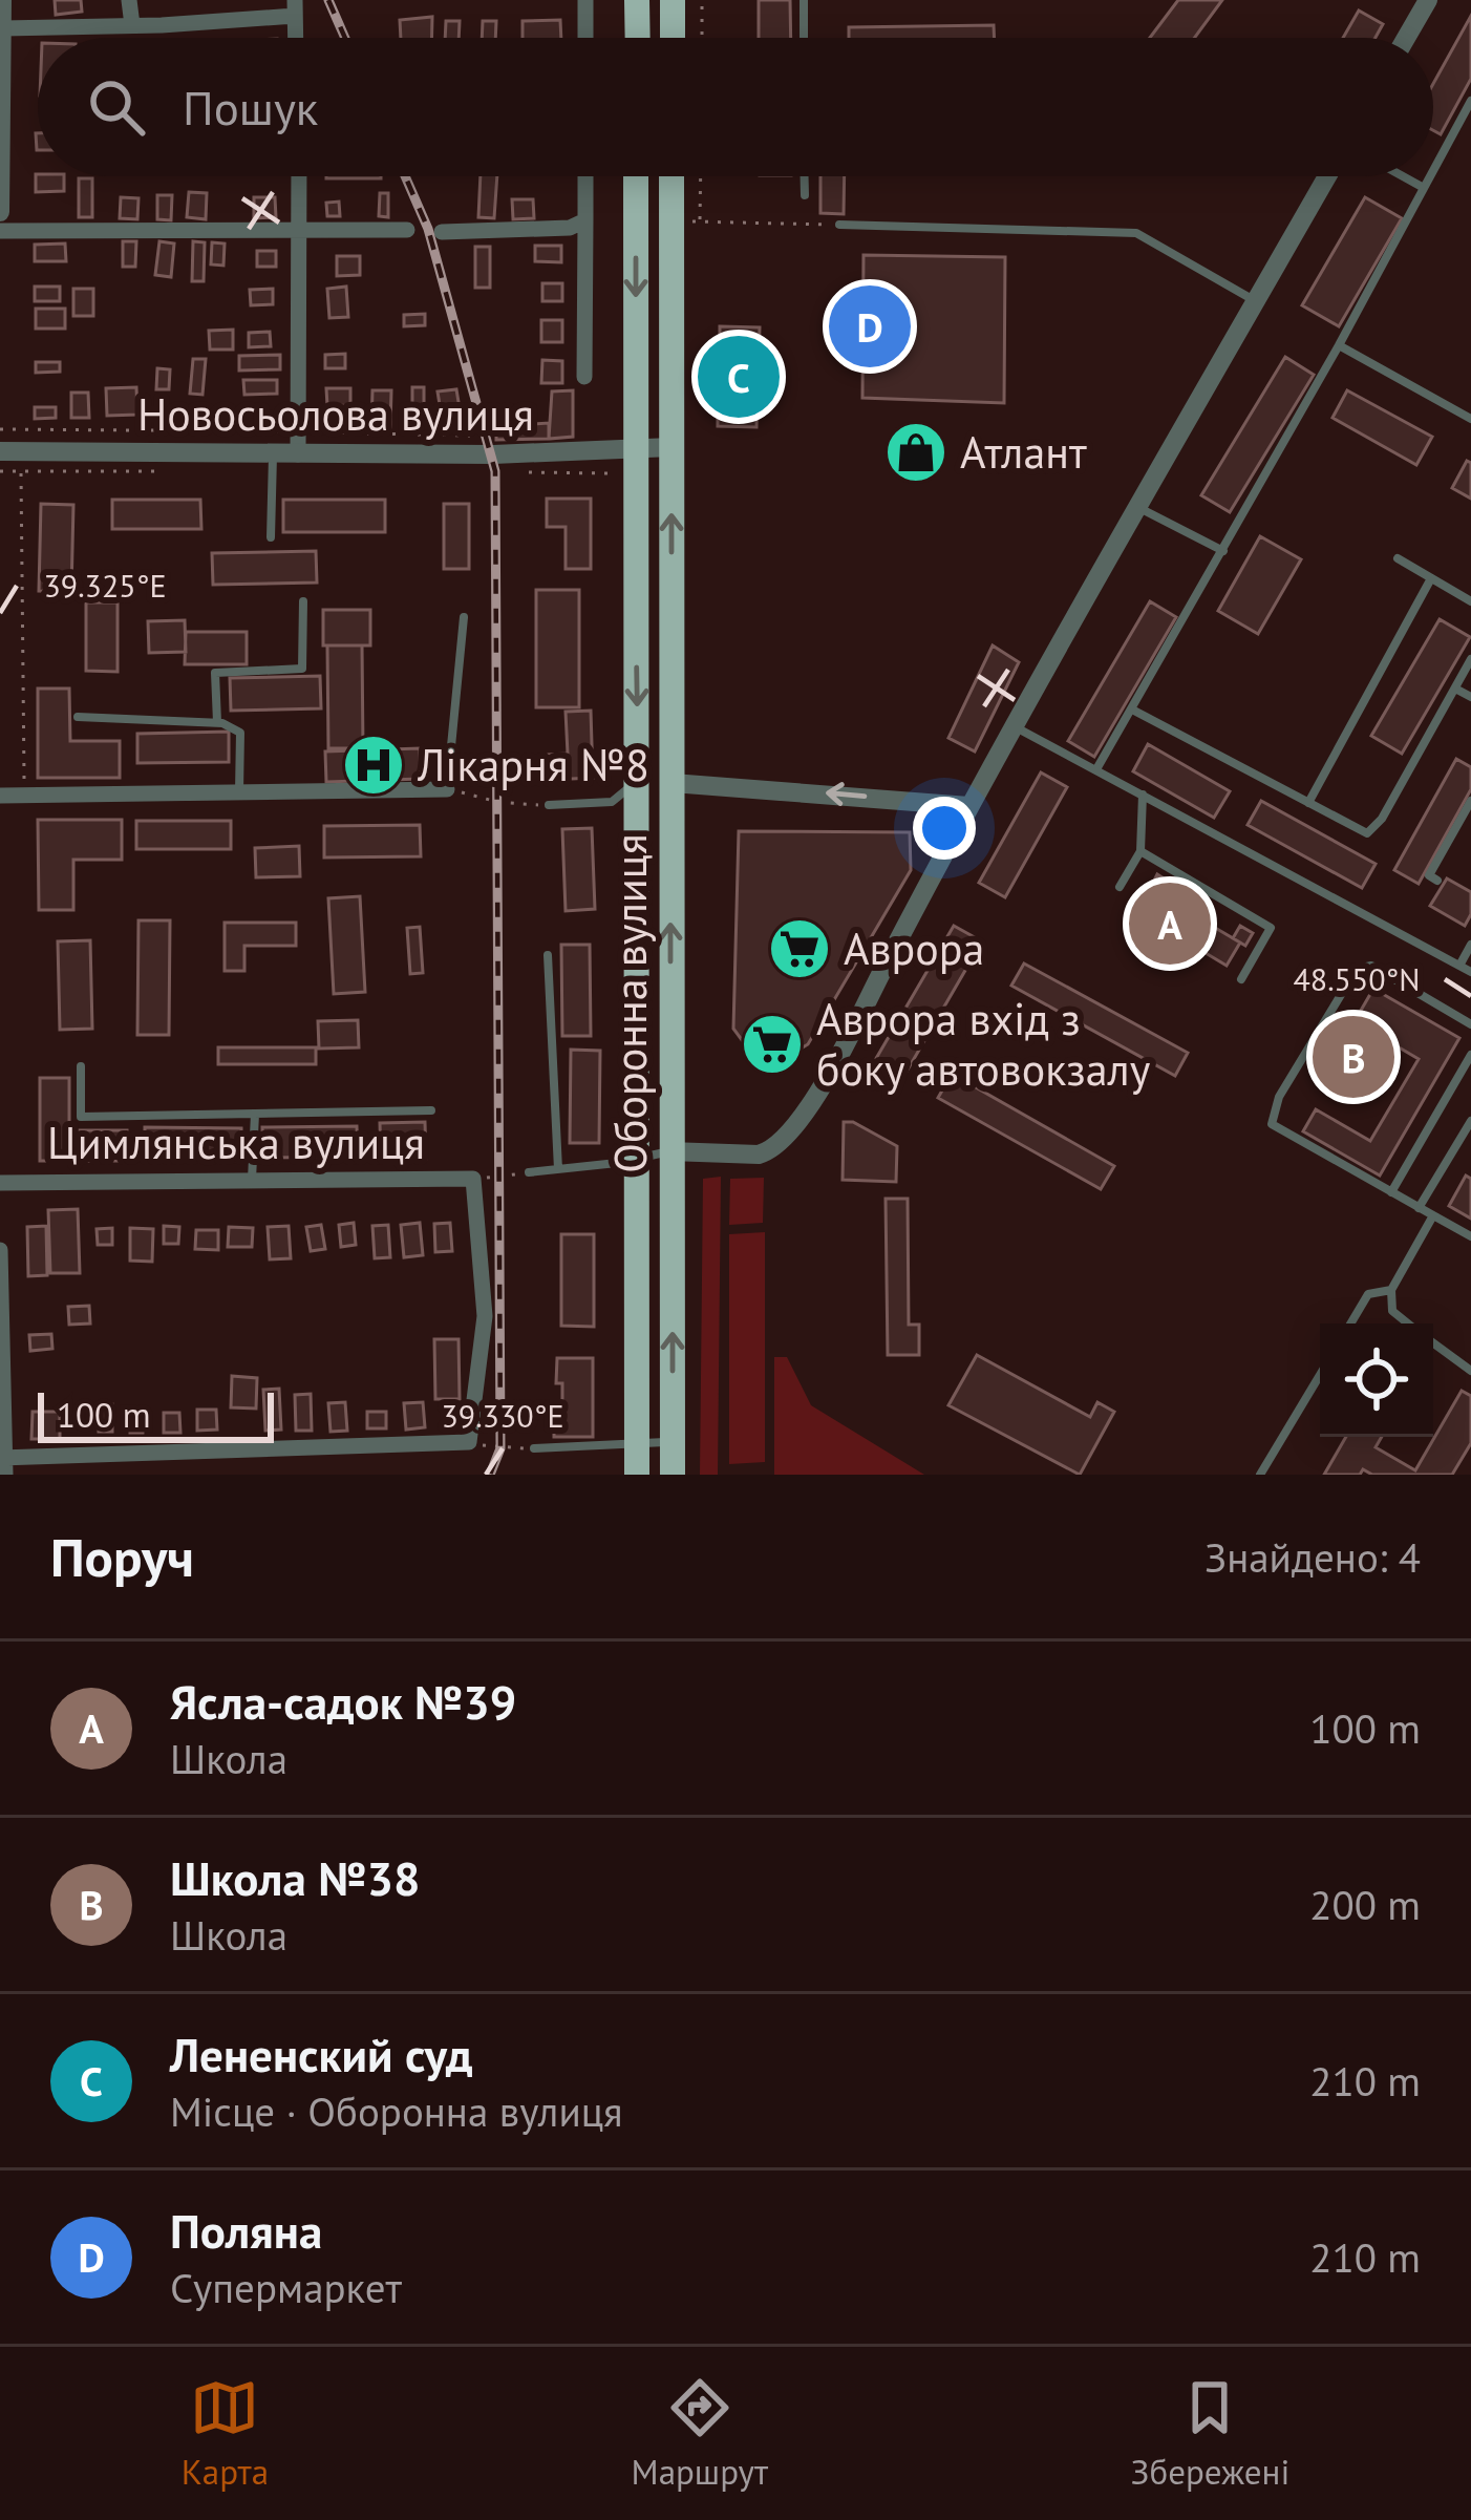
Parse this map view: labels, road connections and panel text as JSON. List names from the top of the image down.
{
  "streets": {
    "main road": ["Оборонна вулиця"],
    "street": ["Новосьолова вулиця", "Цимлянська вулиця"]
  },
  "crossings": [
    ["Новосьолова вулиця", "Оборонна вулиця"]
  ],
  "places": {
    "shop": ["Атлант"],
    "hospital": ["Лікарня №8"],
    "supermarket": ["Аврора", "Аврора вхід з боку автовокзалу"]
  },
  "scale_bar": "100 m",
  "page": {
    "search": "Пошук",
    "pins": [
      "D",
      "C",
      "A",
      "B"
    ],
    "scale": "100 m",
    "heading": ["Поруч", "Знайдено: 4"],
    "list": [
      {
        "mark": "A",
        "name": "Ясла-садок №39",
        "note": "Школа",
        "value": "100 m"
      },
      {
        "mark": "B",
        "name": "Школа №38",
        "note": "Школа",
        "value": "200 m"
      },
      {
        "mark": "C",
        "name": "Лененский суд",
        "note": "Місце · Оборонна вулиця",
        "value": "210 m"
      },
      {
        "mark": "D",
        "name": "Поляна",
        "note": "Супермаркет",
        "value": "210 m"
      }
    ],
    "nav": ["Карта", "Маршрут", "Збережені"]
  },
  "coordinates": ["39.325°E", "48.550°N", "39.330°E"]
}
